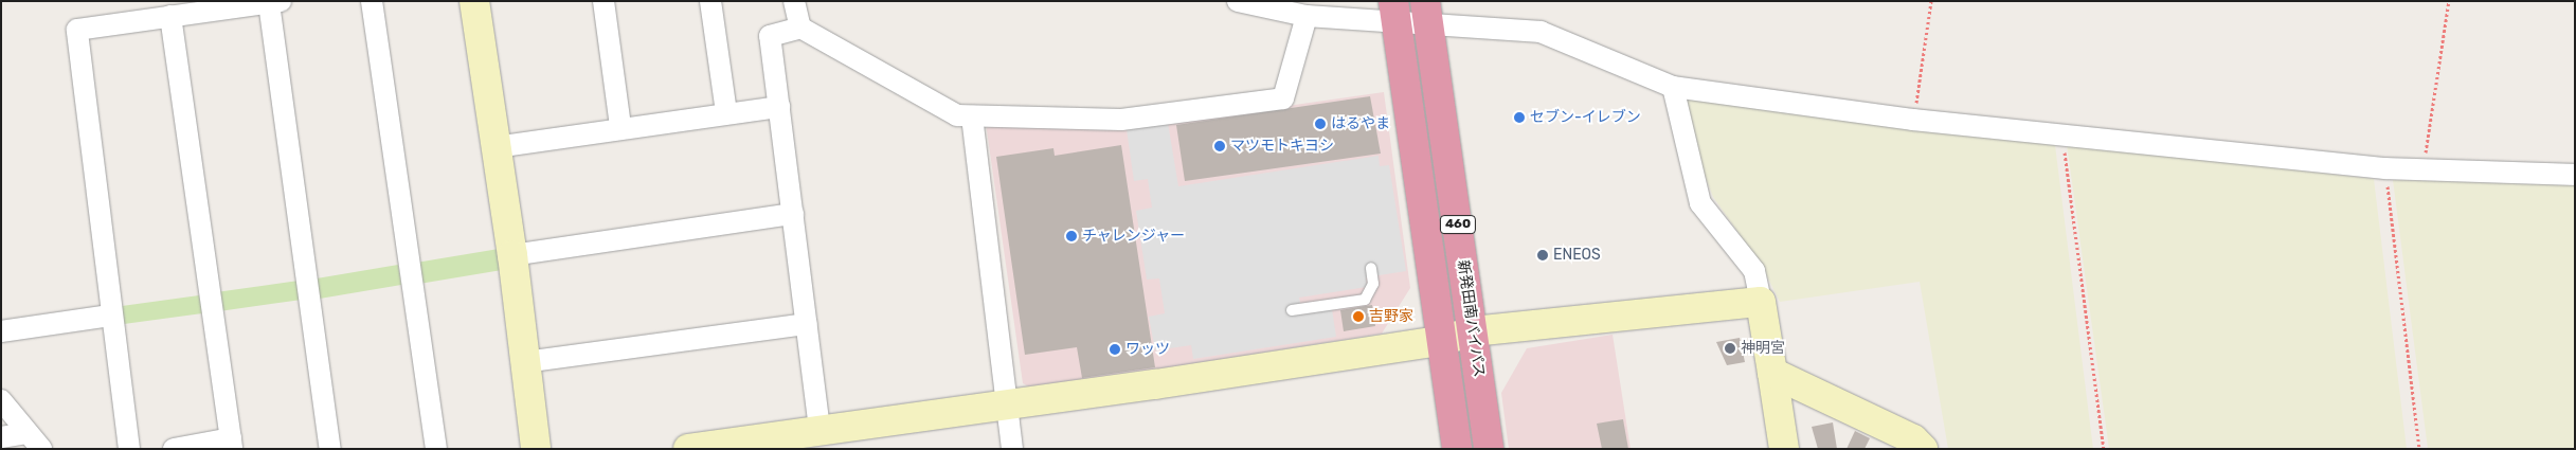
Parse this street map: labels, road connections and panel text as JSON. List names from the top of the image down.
{
  "streets": {
    "highway": ["460", "新発田南バイパス"]
  },
  "places": [
    "セブン-イレブン",
    "はるやま",
    "マツモトキヨシ",
    "チャレンジャー",
    "ENEOS",
    "吉野家",
    "神明宮",
    "ワッツ"
  ]
}
